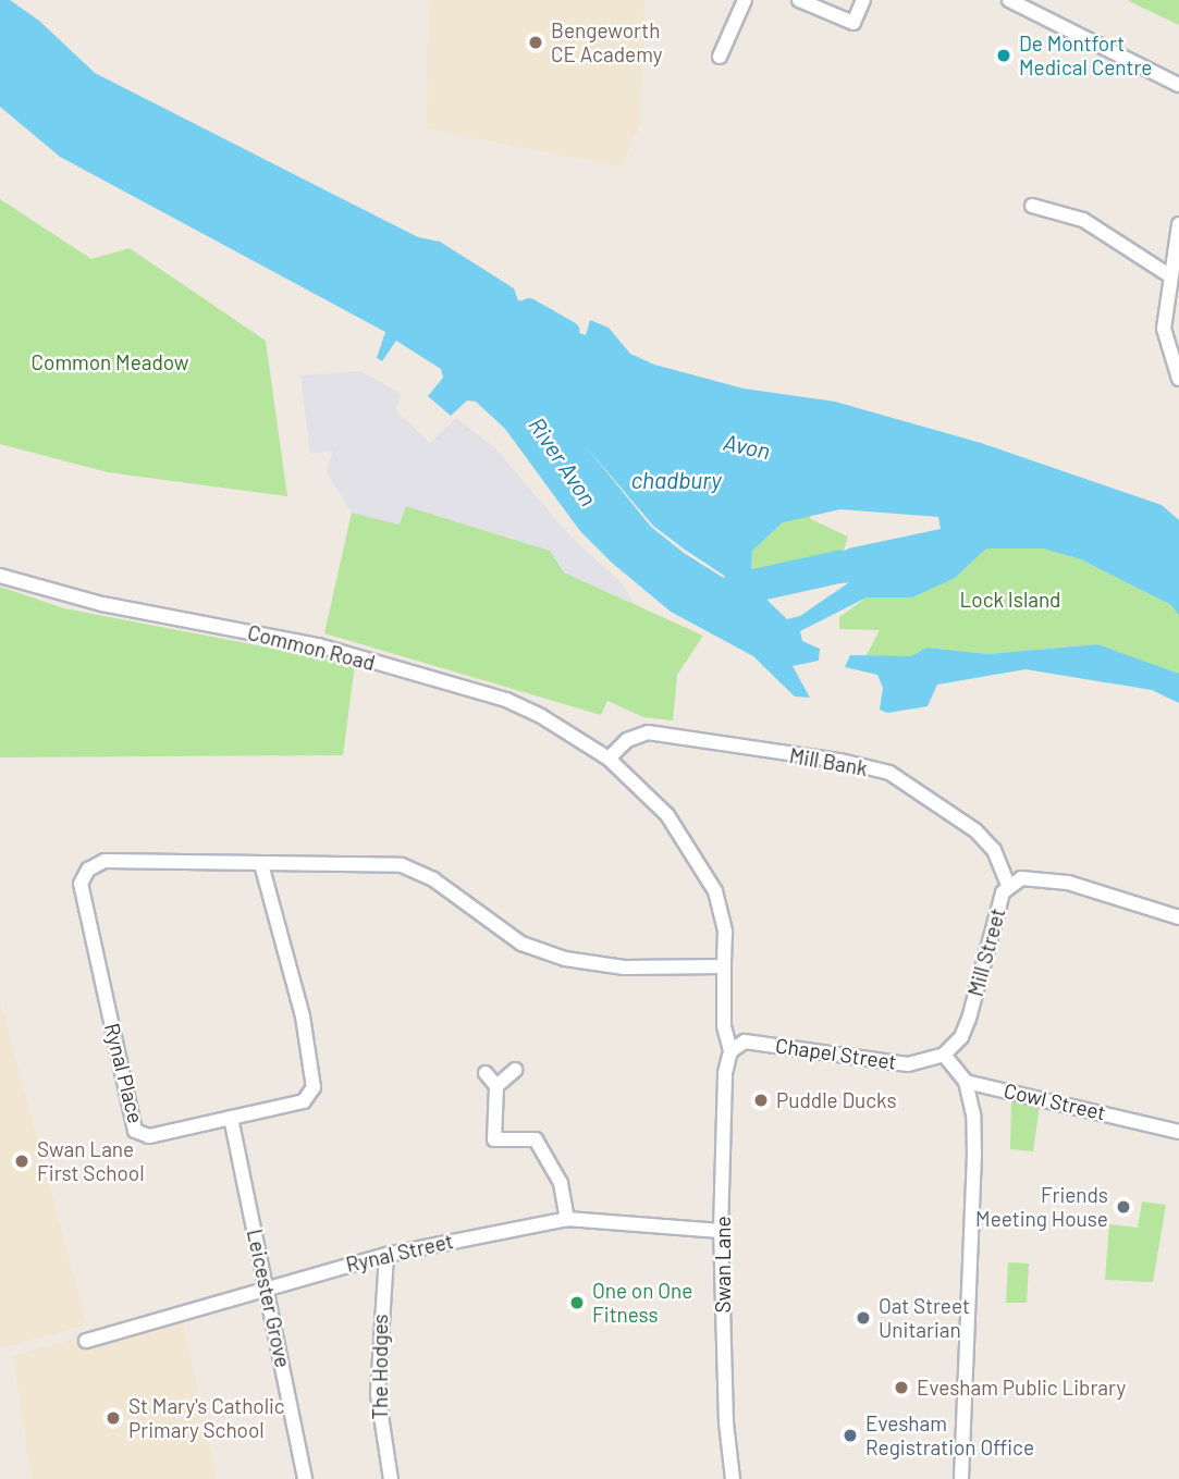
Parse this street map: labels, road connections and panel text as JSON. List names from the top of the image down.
{
  "streets": {
    "street": [
      "Common Road",
      "Mill Bank",
      "Mill Street",
      "Chapel Street",
      "Rynal Place",
      "Cowl Street",
      "Rynal Street",
      "Swan Lane",
      "Leicester Grove",
      "The Hodges"
    ]
  },
  "crossings": [
    ["Common Road", "Mill Bank"],
    ["Common Road", "Rynal Place"],
    ["Mill Bank", "Mill Street"],
    ["Mill Street", "Chapel Street"],
    ["Chapel Street", "Swan Lane"],
    ["Rynal Place", "Leicester Grove"],
    ["Rynal Street", "Swan Lane"],
    ["Rynal Street", "Leicester Grove"],
    ["Rynal Street", "The Hodges"]
  ],
  "water": ["Avon", "River Avon", "chadbury"],
  "parks": ["Common Meadow", "Lock Island"],
  "places": [
    "Bengeworth CE Academy",
    "De Montfort Medical Centre",
    "Puddle Ducks",
    "Swan Lane First School",
    "Friends Meeting House",
    "One on One Fitness",
    "Oat Street Unitarian",
    "Evesham Public Library",
    "St Mary's Catholic Primary School",
    "Evesham Registration Office"
  ]
}
